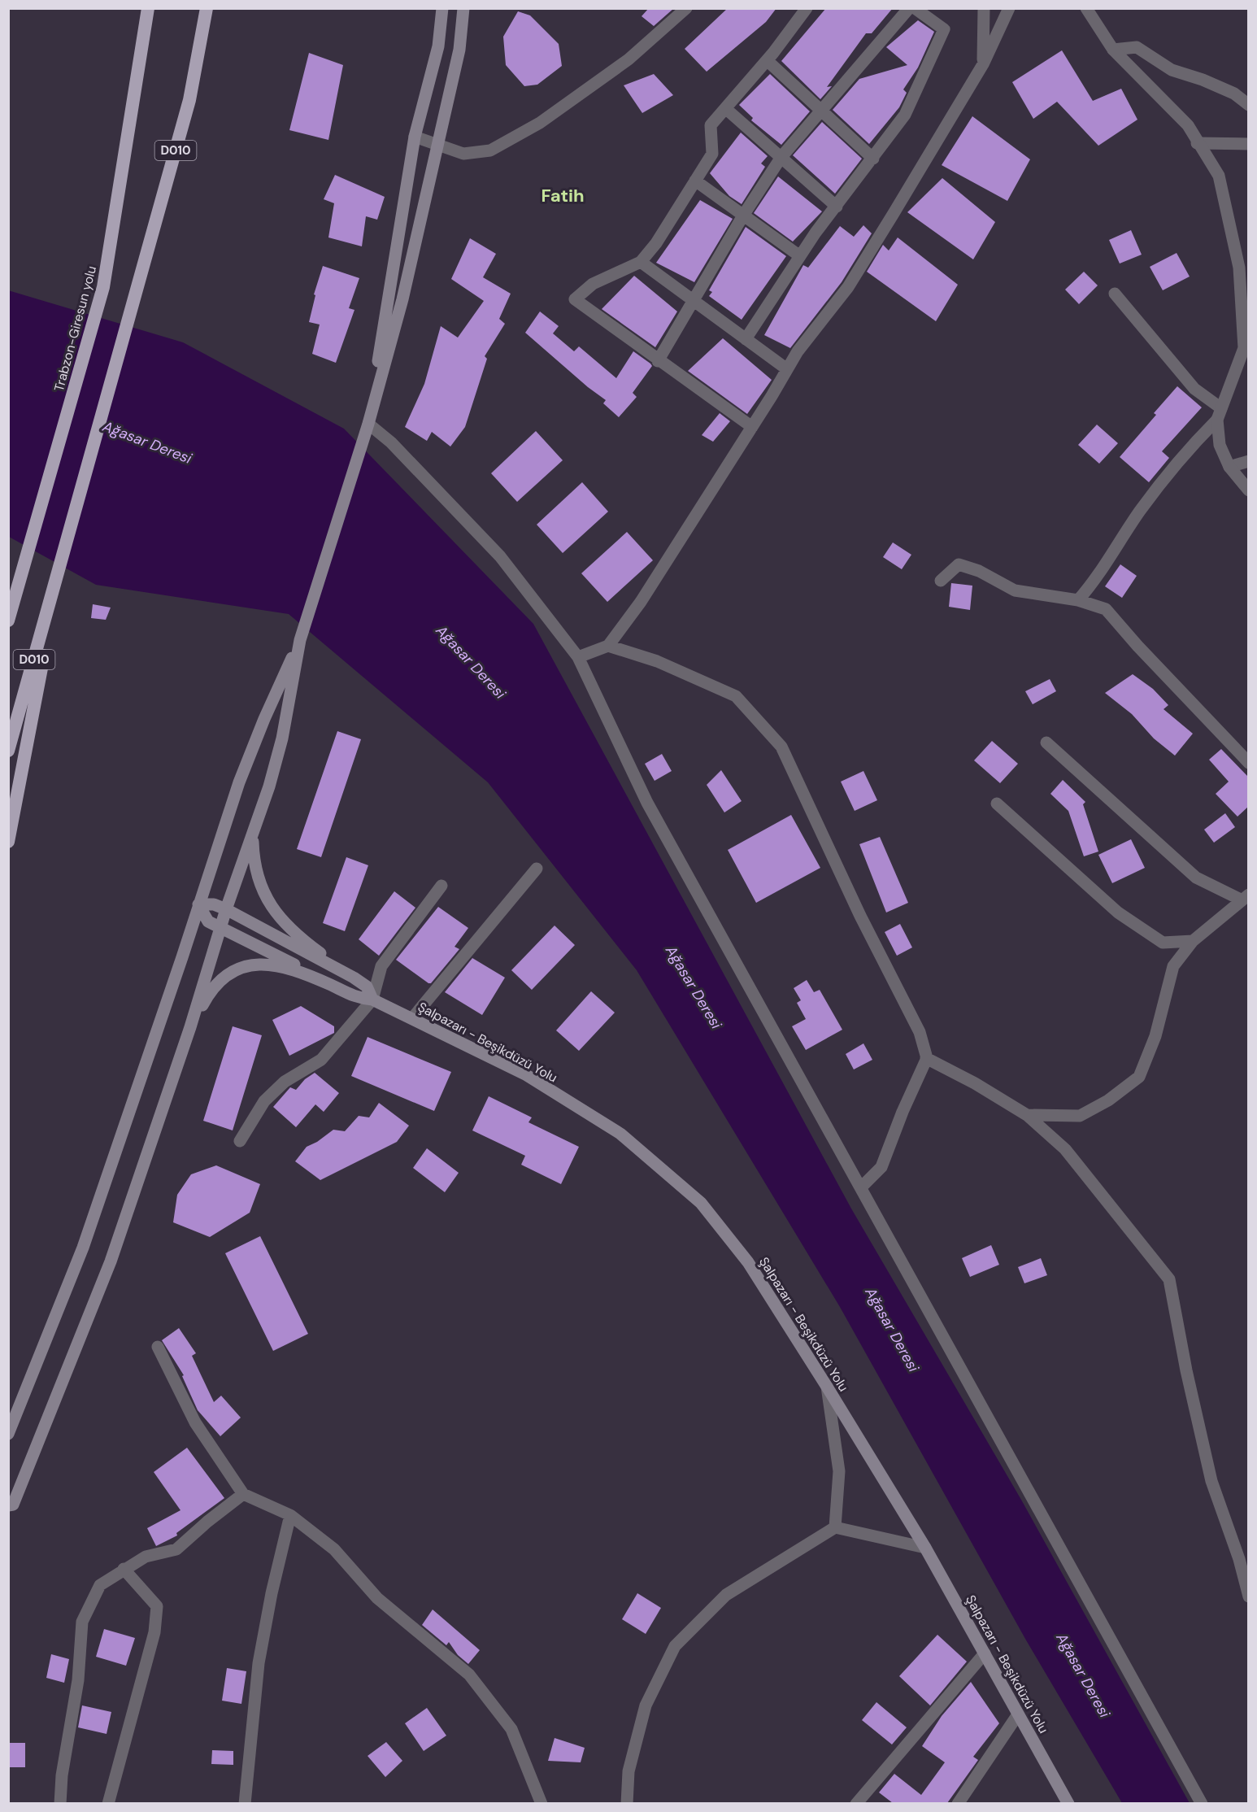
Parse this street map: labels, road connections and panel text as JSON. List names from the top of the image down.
{
  "streets": {
    "highway": ["D010", "Trabzon-Giresun yolu"],
    "main road": ["Şalpazarı - Beşikdüzü Yolu"]
  },
  "districts": ["Fatih"],
  "water": ["Ağasar Deresi"]
}
